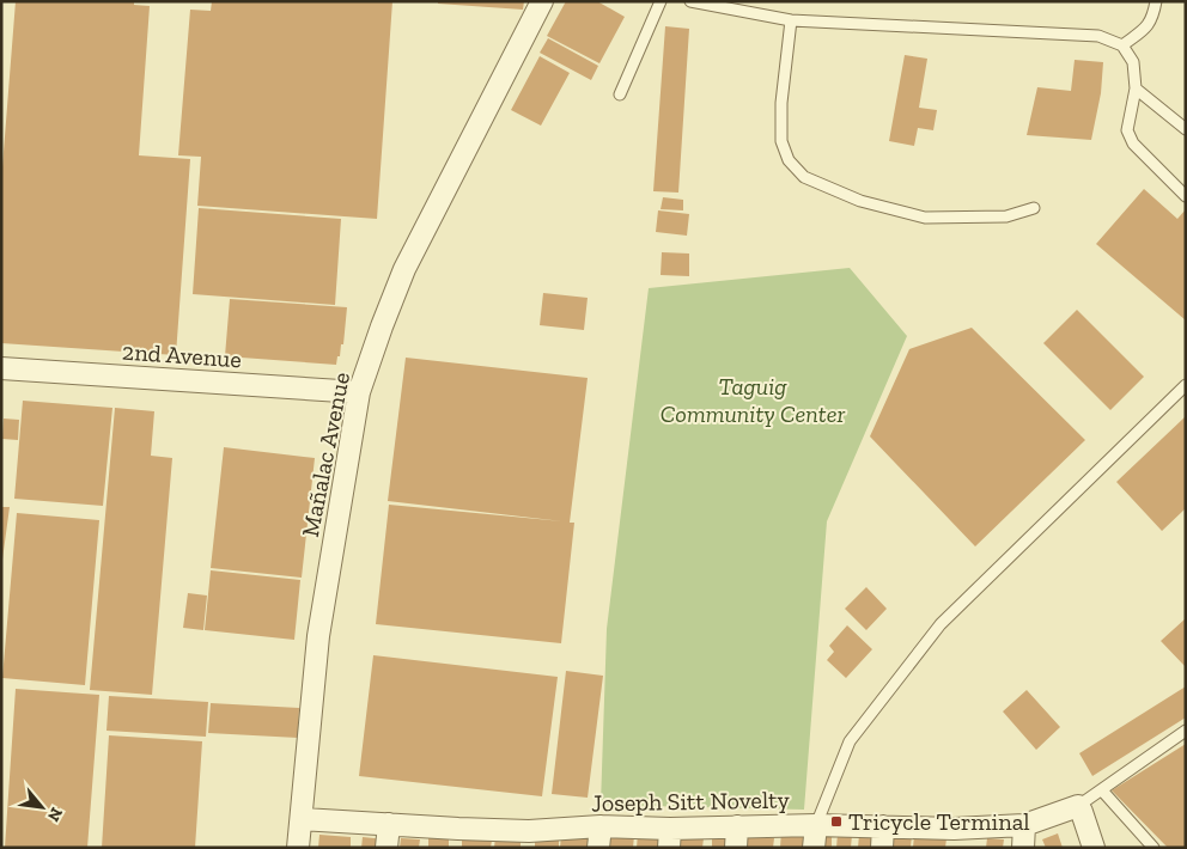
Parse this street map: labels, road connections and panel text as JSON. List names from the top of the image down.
{
  "streets": {
    "street": ["2nd Avenue", "Mañalac Avenue", "Joseph Sitt Novelty"]
  },
  "crossings": [
    ["2nd Avenue", "Mañalac Avenue"],
    ["Mañalac Avenue", "Joseph Sitt Novelty"]
  ],
  "parks": ["Taguig Community Center"],
  "places": {
    "transit": ["Tricycle Terminal"]
  },
  "north": "bottom right"
}
